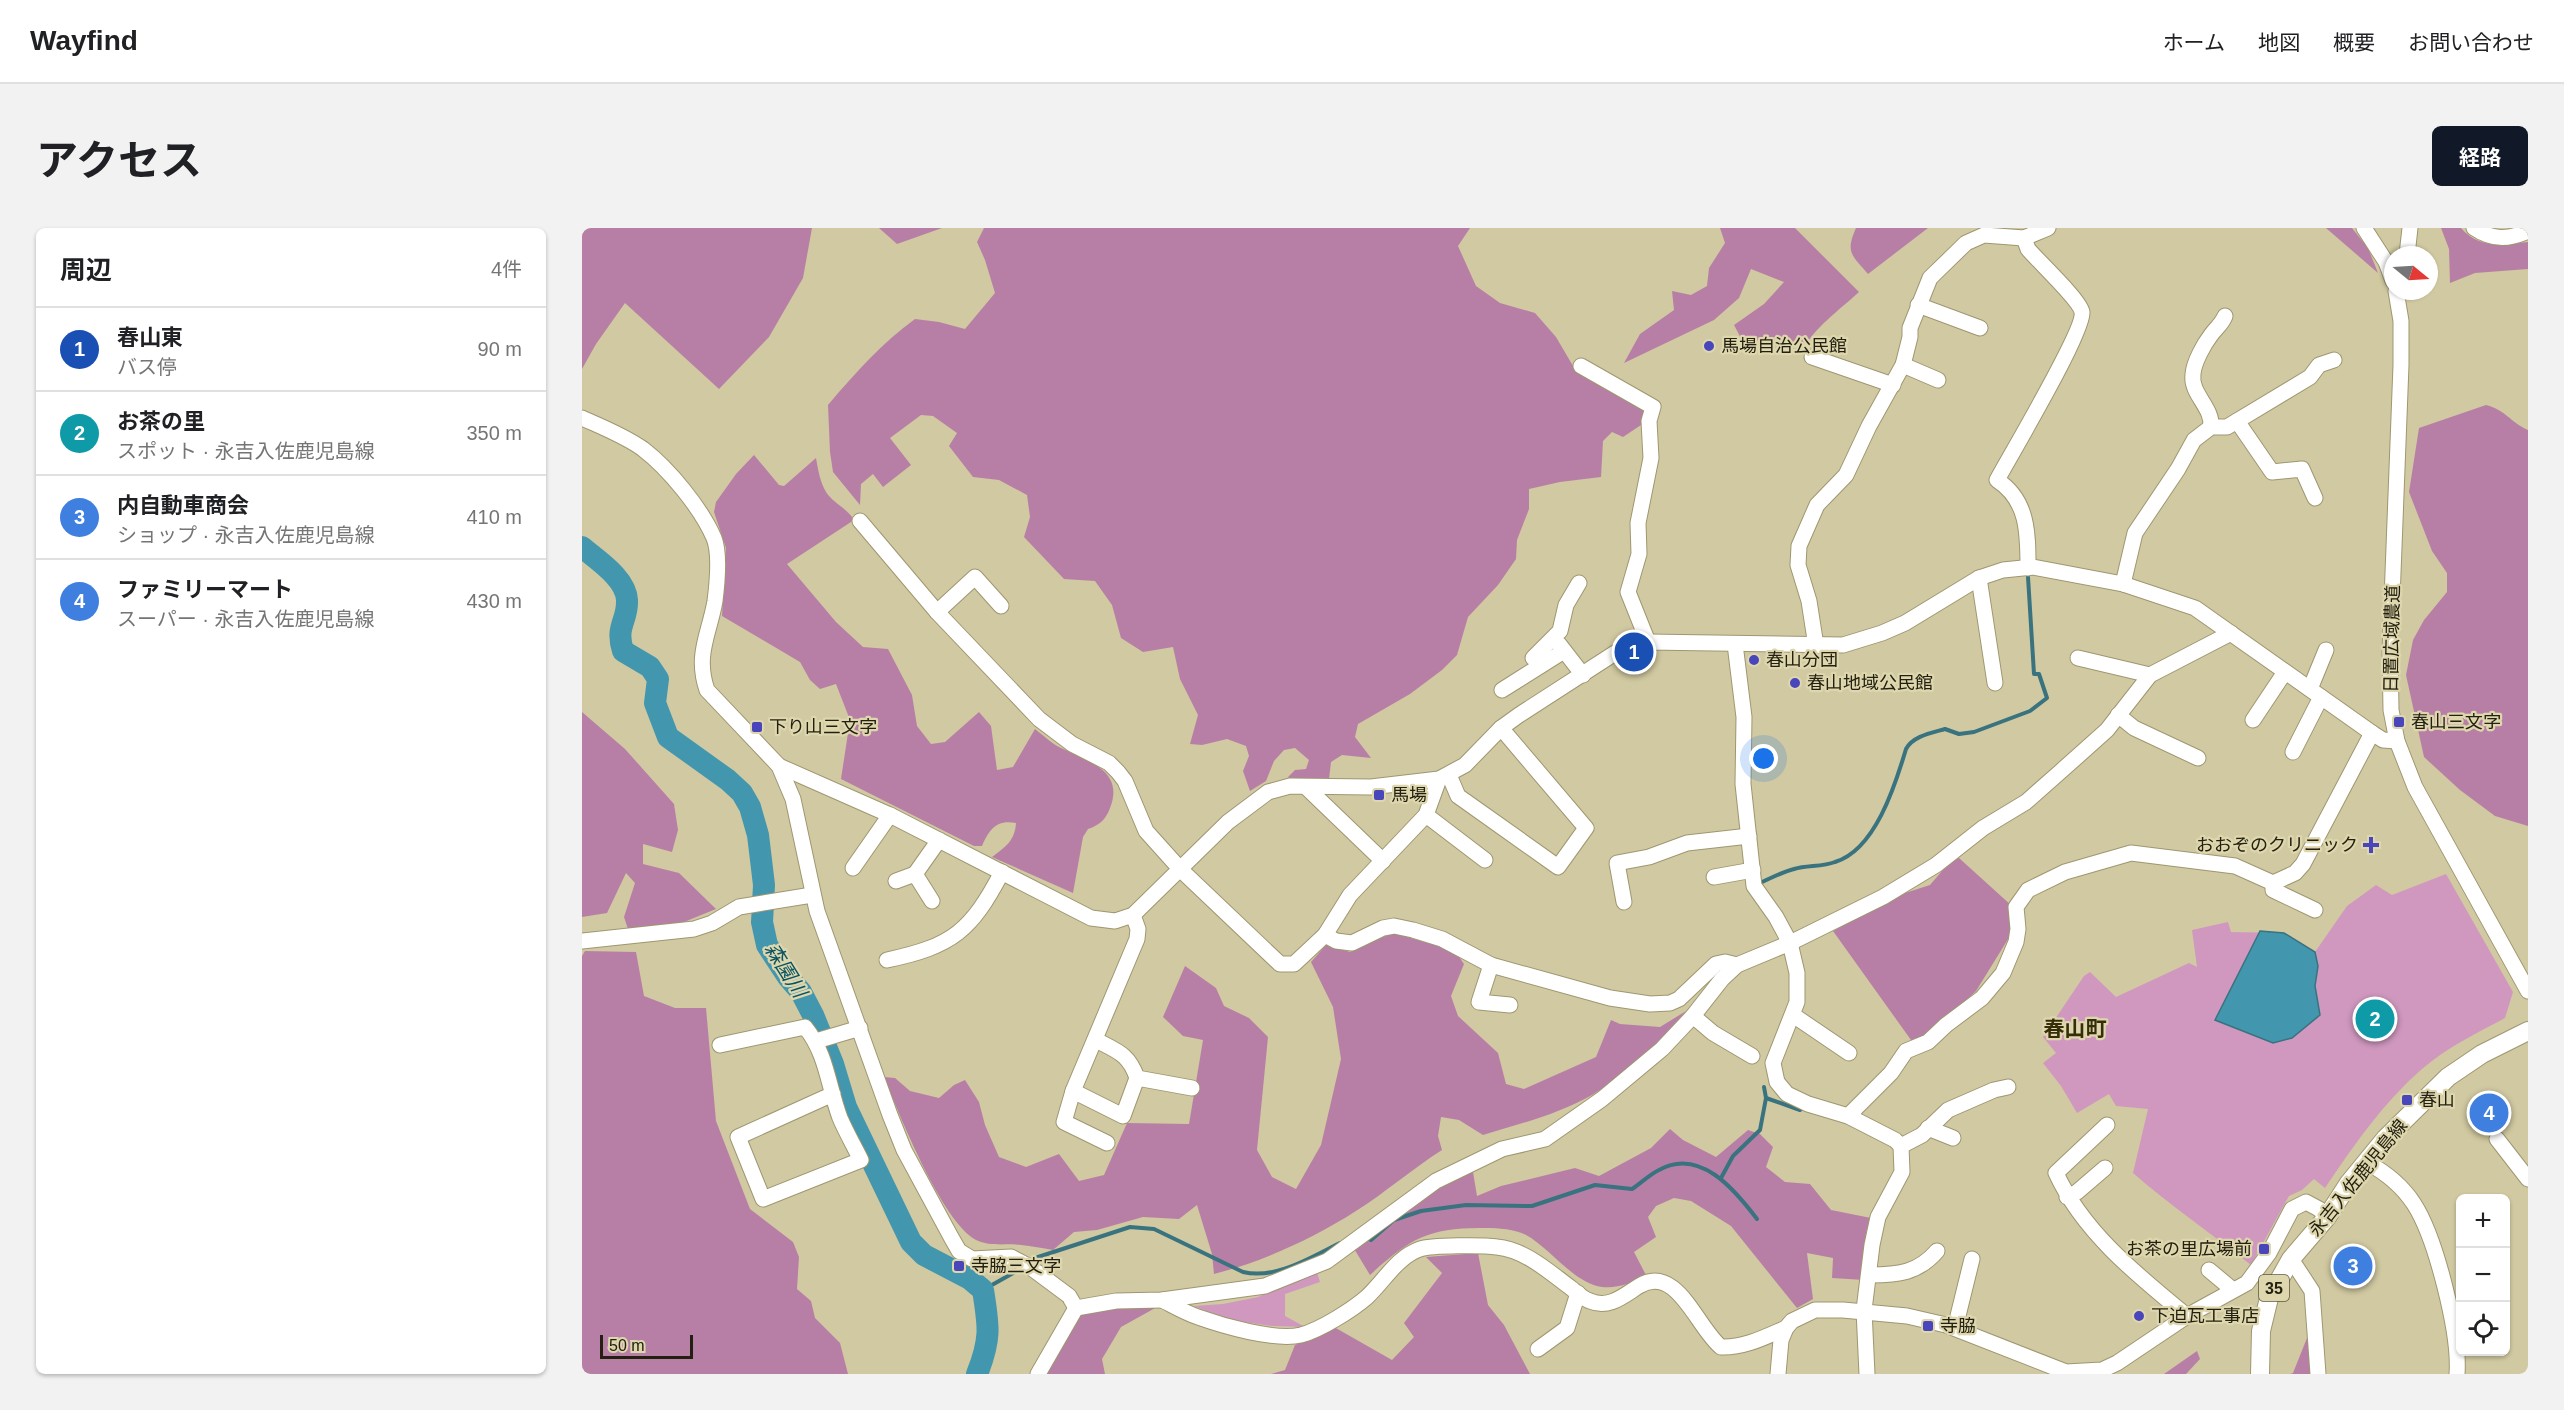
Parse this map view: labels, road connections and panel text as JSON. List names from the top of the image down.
{
  "streets": {
    "main road": ["永吉入佐鹿児島線", "35"],
    "street": ["日置広域農道"]
  },
  "districts": ["春山町"],
  "water": ["森園川"],
  "places": {
    "other": [
      "馬場自治公民館",
      "春山分団",
      "春山地域公民館",
      "下迫瓦工事店"
    ],
    "transit": [
      "春山三文字",
      "下り山三文字",
      "馬場",
      "春山",
      "お茶の里広場前",
      "寺脇三文字",
      "寺脇"
    ],
    "health": ["おおぞのクリニック"]
  },
  "scale_bar": "50 m",
  "north": "right",
  "page": {
    "header": "Wayfind",
    "nav": [
      "ホーム",
      "地図",
      "概要",
      "お問い合わせ"
    ],
    "title": "アクセス",
    "buttons": "経路",
    "heading": ["周辺", "4件"],
    "list": [
      {
        "mark": "1",
        "name": "春山東",
        "note": "バス停",
        "value": "90 m"
      },
      {
        "mark": "2",
        "name": "お茶の里",
        "note": "スポット · 永吉入佐鹿児島線",
        "value": "350 m"
      },
      {
        "mark": "3",
        "name": "内自動車商会",
        "note": "ショップ · 永吉入佐鹿児島線",
        "value": "410 m"
      },
      {
        "mark": "4",
        "name": "ファミリーマート",
        "note": "スーパー · 永吉入佐鹿児島線",
        "value": "430 m"
      }
    ],
    "pins": [
      "1",
      "2",
      "4",
      "3"
    ],
    "map_buttons": ["+", "−"],
    "scale": "50 m"
  }
}
